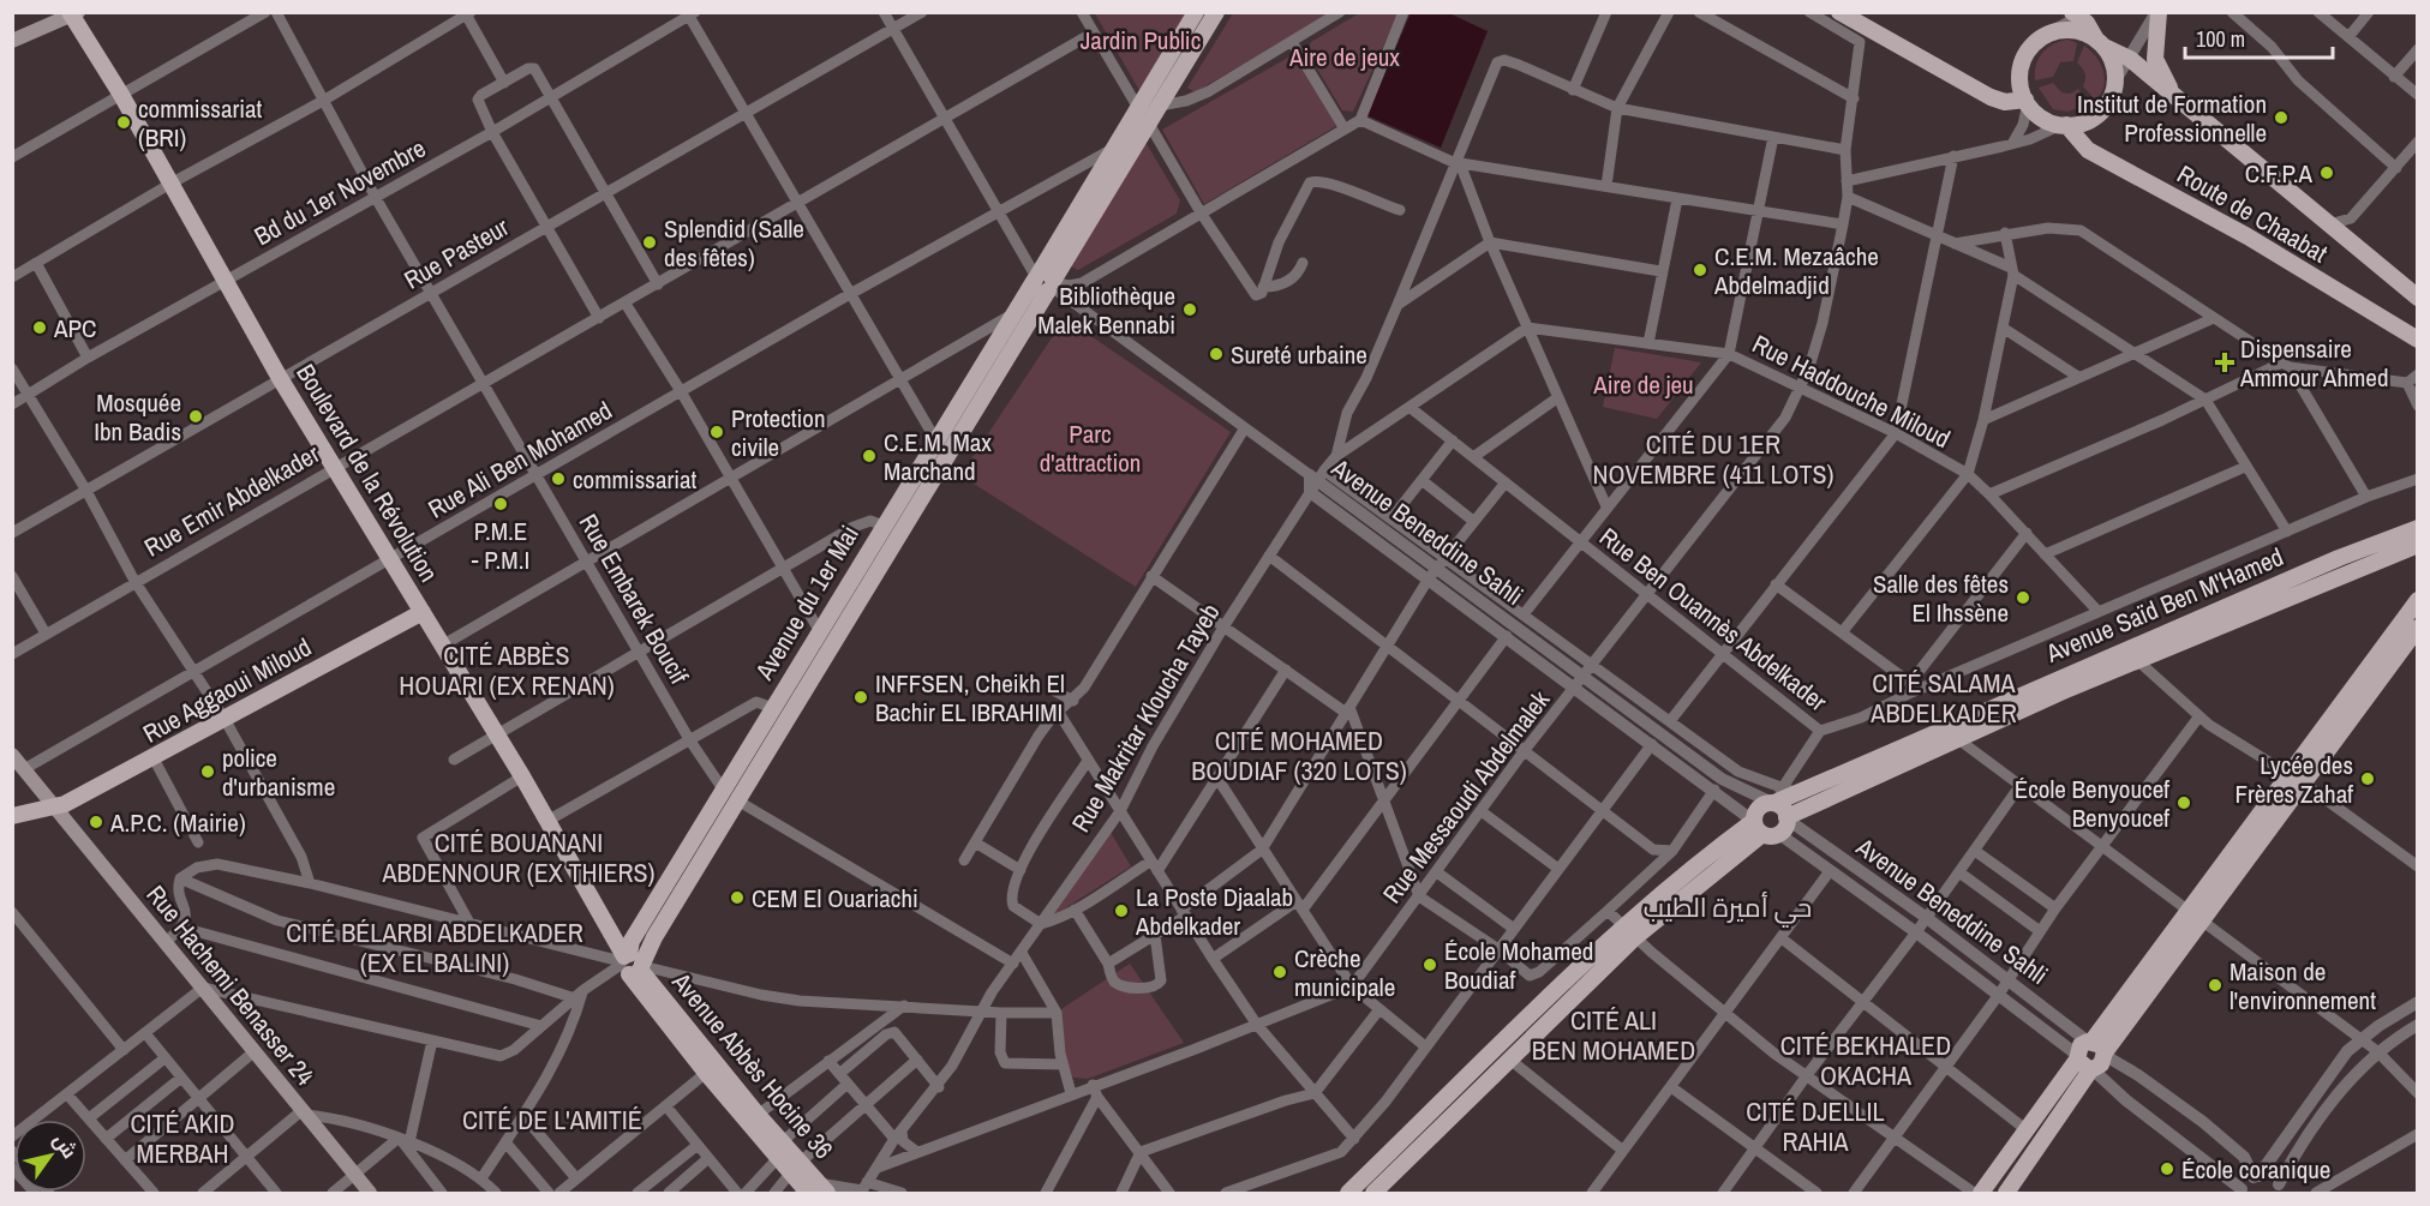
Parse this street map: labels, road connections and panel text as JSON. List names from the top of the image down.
{
  "streets": {
    "main road": [
      "Route de Chaabat",
      "Boulevard de la Révolution",
      "Avenue du 1er Mai",
      "Avenue Saïd Ben M'Hamed",
      "Rue Aggaoui Miloud",
      "Rue Hachemi Benasser 24",
      "Avenue Abbès Hocine 36"
    ],
    "street": [
      "Bd du 1er Novembre",
      "Rue Pasteur",
      "Rue Haddouche Miloud",
      "Rue Ali Ben Mohamed",
      "Rue Emir Abdelkader",
      "Avenue Beneddine Sahli",
      "Rue Embarek Boucif",
      "Rue Ben Ouannès Abdelkader",
      "Rue Makritar Kloucha Tayeb",
      "Rue Messaoudi Abdelmalek"
    ]
  },
  "crossings": [
    ["Bd du 1er Novembre", "Boulevard de la Révolution"],
    ["Bd du 1er Novembre", "Rue Embarek Boucif"],
    ["Rue Pasteur", "Boulevard de la Révolution"],
    ["Rue Pasteur", "Rue Embarek Boucif"],
    ["Rue Haddouche Miloud", "Rue Ben Ouannès Abdelkader"],
    ["Rue Haddouche Miloud", "Rue Messaoudi Abdelmalek"],
    ["Rue Ali Ben Mohamed", "Boulevard de la Révolution"],
    ["Rue Ali Ben Mohamed", "Rue Embarek Boucif"],
    ["Rue Ali Ben Mohamed", "Rue Hachemi Benasser 24"],
    ["Boulevard de la Révolution", "Rue Emir Abdelkader"],
    ["Boulevard de la Révolution", "Avenue du 1er Mai"],
    ["Boulevard de la Révolution", "Rue Aggaoui Miloud"],
    ["Boulevard de la Révolution", "Avenue Abbès Hocine 36"],
    ["Rue Emir Abdelkader", "Rue Embarek Boucif"],
    ["Avenue Beneddine Sahli", "Avenue Saïd Ben M'Hamed"],
    ["Avenue Beneddine Sahli", "Rue Makritar Kloucha Tayeb"],
    ["Avenue Beneddine Sahli", "Rue Messaoudi Abdelmalek"],
    ["Rue Embarek Boucif", "Avenue du 1er Mai"],
    ["Rue Embarek Boucif", "Rue Makritar Kloucha Tayeb"],
    ["Avenue du 1er Mai", "Avenue Abbès Hocine 36"],
    ["Rue Ben Ouannès Abdelkader", "Rue Messaoudi Abdelmalek"],
    ["Rue Aggaoui Miloud", "Rue Hachemi Benasser 24"]
  ],
  "districts": [
    "CITÉ DU 1ER NOVEMBRE (411 LOTS)",
    "CITÉ ABBÈS HOUARI (EX RENAN)",
    "CITÉ SALAMA ABDELKADER",
    "CITÉ MOHAMED BOUDIAF (320 LOTS)",
    "CITÉ BOUANANI ABDENNOUR (EX THIERS)",
    "حي أميرة الطيب",
    "CITÉ BÉLARBI ABDELKADER (EX EL BALINI)",
    "CITÉ ALI BEN MOHAMED",
    "CITÉ BEKHALED OKACHA",
    "CITÉ DJELLIL RAHIA",
    "CITÉ DE L'AMITIÉ",
    "CITÉ AKID MERBAH"
  ],
  "parks": [
    "Jardin Public",
    "Aire de jeux",
    "Aire de jeu",
    "Parc d'attraction"
  ],
  "places": {
    "other": [
      "Institut de Formation Professionnelle",
      "commissariat (BRI)",
      "C.F.P.A",
      "Splendid (Salle des fêtes)",
      "C.E.M. Mezaâche Abdelmadjid",
      "Bibliothèque Malek Bennabi",
      "APC",
      "Sureté urbaine",
      "Mosquée Ibn Badis",
      "Protection civile",
      "C.E.M. Max Marchand",
      "commissariat",
      "P.M.E - P.M.I",
      "Salle des fêtes El Ihssène",
      "INFFSEN, Cheikh El Bachir EL IBRAHIMI",
      "police d'urbanisme",
      "Lycée des Frères Zahaf",
      "École Benyoucef Benyoucef",
      "A.P.C. (Mairie)",
      "CEM El Ouariachi",
      "La Poste Djaalab Abdelkader",
      "École Mohamed Boudiaf",
      "Crèche municipale",
      "Maison de l'environnement",
      "École coranique"
    ],
    "health": ["Dispensaire Ammour Ahmed"]
  },
  "scale_bar": "100 m",
  "north": "top right"
}
